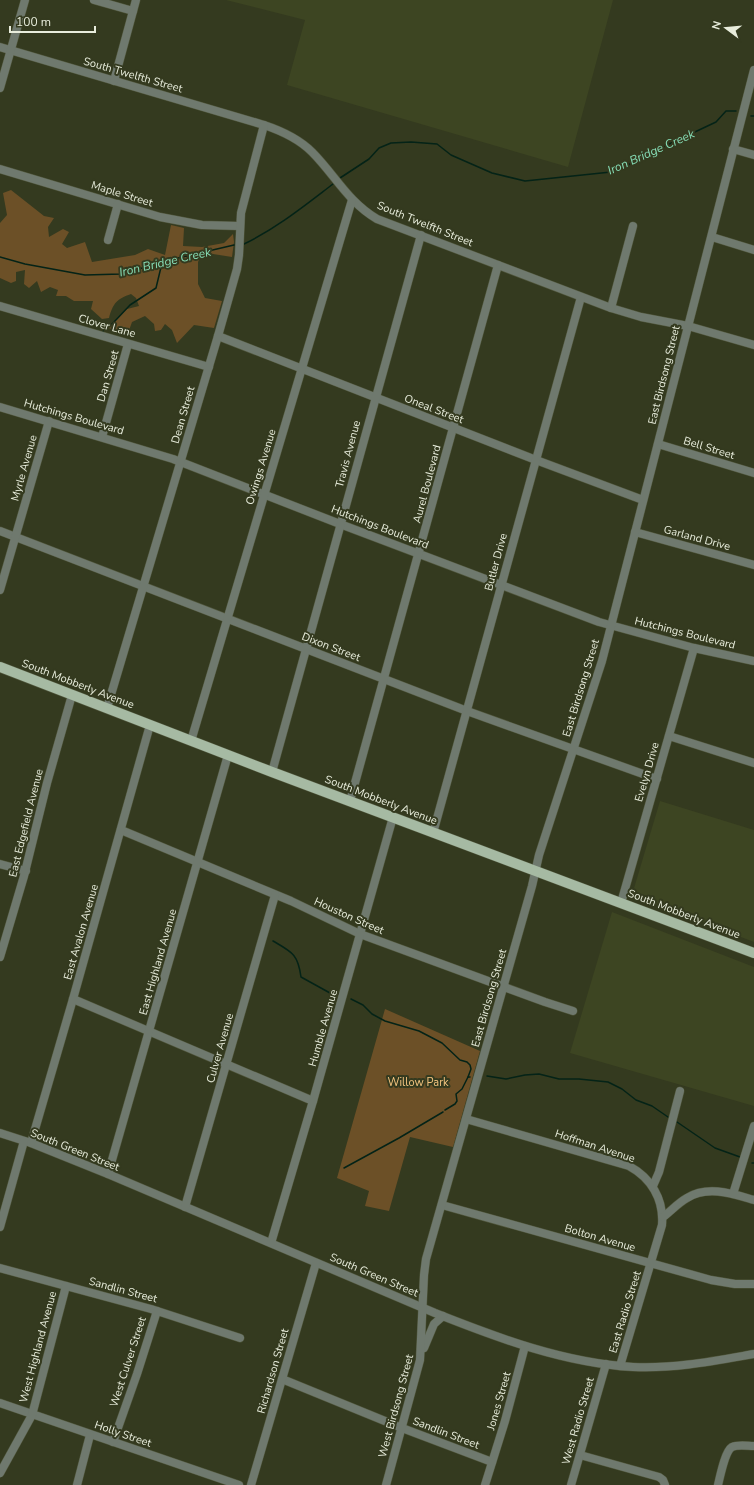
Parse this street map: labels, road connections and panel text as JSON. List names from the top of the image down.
{
  "streets": {
    "main road": ["South Mobberly Avenue"],
    "street": [
      "South Twelfth Street",
      "Maple Street",
      "Clover Lane",
      "East Birdsong Street",
      "Dan Street",
      "Oneal Street",
      "Dean Street",
      "Hutchings Boulevard",
      "Bell Street",
      "Travis Avenue",
      "Owings Avenue",
      "Myrle Avenue",
      "Aurel Boulevard",
      "Garland Drive",
      "Butler Drive",
      "Dixon Street",
      "Evelyn Drive",
      "East Edgefield Avenue",
      "Houston Street",
      "East Avalon Avenue",
      "East Highland Avenue",
      "Humble Avenue",
      "Culver Avenue",
      "Hoffman Avenue",
      "South Green Street",
      "Bolton Avenue",
      "Sandlin Street",
      "East Radio Street",
      "West Highland Avenue",
      "West Culver Street",
      "Richardson Street",
      "Jones Street",
      "West Birdsong Street",
      "West Radio Street",
      "Holly Street"
    ]
  },
  "crossings": [
    ["South Twelfth Street", "East Birdsong Street"],
    ["South Twelfth Street", "Dean Street"],
    ["South Twelfth Street", "Travis Avenue"],
    ["South Twelfth Street", "Owings Avenue"],
    ["South Twelfth Street", "Aurel Boulevard"],
    ["South Twelfth Street", "Butler Drive"],
    ["Maple Street", "Dean Street"],
    ["Clover Lane", "Dan Street"],
    ["Clover Lane", "Dean Street"],
    ["East Birdsong Street", "Oneal Street"],
    ["East Birdsong Street", "Hutchings Boulevard"],
    ["East Birdsong Street", "Bell Street"],
    ["East Birdsong Street", "Garland Drive"],
    ["East Birdsong Street", "Dixon Street"],
    ["East Birdsong Street", "South Mobberly Avenue"],
    ["East Birdsong Street", "Houston Street"],
    ["East Birdsong Street", "Hoffman Avenue"],
    ["East Birdsong Street", "South Green Street"],
    ["East Birdsong Street", "Bolton Avenue"],
    ["East Birdsong Street", "West Birdsong Street"],
    ["Dan Street", "Hutchings Boulevard"],
    ["Oneal Street", "Dean Street"],
    ["Oneal Street", "Travis Avenue"],
    ["Oneal Street", "Owings Avenue"],
    ["Oneal Street", "Aurel Boulevard"],
    ["Oneal Street", "Butler Drive"],
    ["Dean Street", "Hutchings Boulevard"],
    ["Dean Street", "Dixon Street"],
    ["Dean Street", "South Mobberly Avenue"],
    ["Hutchings Boulevard", "Travis Avenue"],
    ["Hutchings Boulevard", "Owings Avenue"],
    ["Hutchings Boulevard", "Myrle Avenue"],
    ["Hutchings Boulevard", "Aurel Boulevard"],
    ["Hutchings Boulevard", "Butler Drive"],
    ["Hutchings Boulevard", "Evelyn Drive"],
    ["Travis Avenue", "Dixon Street"],
    ["Travis Avenue", "South Mobberly Avenue"],
    ["Owings Avenue", "Dixon Street"],
    ["Owings Avenue", "South Mobberly Avenue"],
    ["Myrle Avenue", "Dixon Street"],
    ["Aurel Boulevard", "Dixon Street"],
    ["Aurel Boulevard", "South Mobberly Avenue"],
    ["Butler Drive", "Dixon Street"],
    ["Butler Drive", "South Mobberly Avenue"],
    ["Dixon Street", "Evelyn Drive"],
    ["South Mobberly Avenue", "Evelyn Drive"],
    ["South Mobberly Avenue", "East Edgefield Avenue"],
    ["South Mobberly Avenue", "East Avalon Avenue"],
    ["South Mobberly Avenue", "East Highland Avenue"],
    ["South Mobberly Avenue", "Humble Avenue"],
    ["Houston Street", "East Avalon Avenue"],
    ["Houston Street", "East Highland Avenue"],
    ["Houston Street", "Humble Avenue"],
    ["Houston Street", "Culver Avenue"],
    ["East Avalon Avenue", "South Green Street"],
    ["East Highland Avenue", "South Green Street"],
    ["Humble Avenue", "South Green Street"],
    ["Culver Avenue", "South Green Street"],
    ["Hoffman Avenue", "East Radio Street"],
    ["South Green Street", "East Radio Street"],
    ["South Green Street", "Richardson Street"],
    ["South Green Street", "Jones Street"],
    ["South Green Street", "West Birdsong Street"],
    ["South Green Street", "West Radio Street"],
    ["Bolton Avenue", "East Radio Street"],
    ["Sandlin Street", "West Highland Avenue"],
    ["Sandlin Street", "West Culver Street"],
    ["Sandlin Street", "Richardson Street"],
    ["Sandlin Street", "Jones Street"],
    ["Sandlin Street", "West Birdsong Street"],
    ["West Highland Avenue", "Holly Street"],
    ["West Culver Street", "Holly Street"]
  ],
  "water": ["Iron Bridge Creek"],
  "parks": ["Willow Park"],
  "scale_bar": "100 m",
  "north": "left"
}
